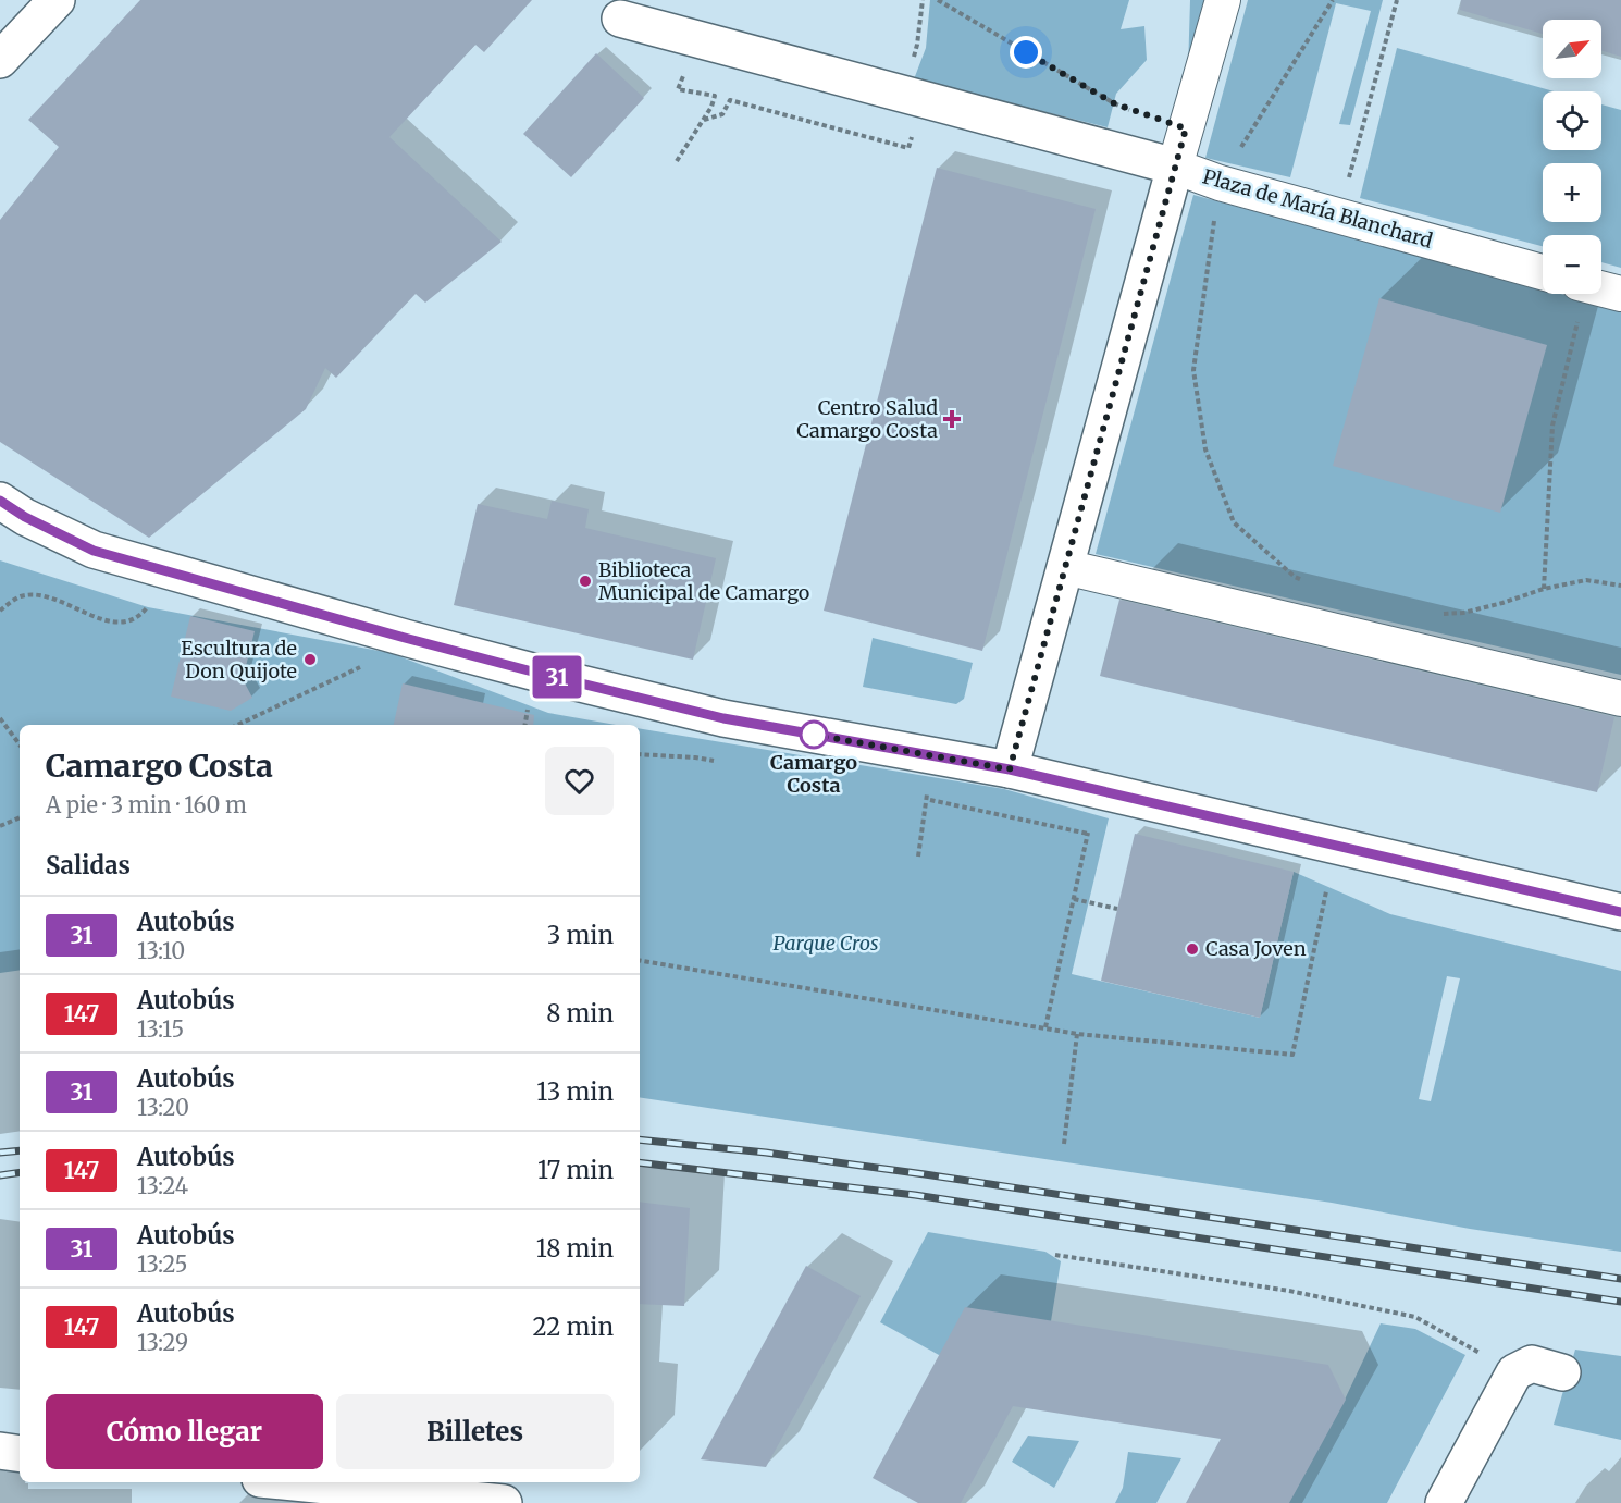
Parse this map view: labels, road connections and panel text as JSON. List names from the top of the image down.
{
  "streets": {
    "street": ["Plaza de María Blanchard"]
  },
  "parks": ["Parque Cros"],
  "places": {
    "health": ["Centro Salud Camargo Costa"],
    "other": [
      "Biblioteca Municipal de Camargo",
      "Escultura de Don Quijote",
      "Camargo Costa",
      "Casa Joven"
    ]
  },
  "lines": ["bus line 31"],
  "north": "top right",
  "page": {
    "on_map": "31",
    "map_buttons": ["+", "−"],
    "heading": [
      ["Camargo Costa", "A pie · 3 min · 160 m"],
      "Salidas"
    ],
    "list": [
      {
        "mark": "31",
        "name": "Autobús",
        "note": "13:10",
        "value": "3 min"
      },
      {
        "mark": "147",
        "name": "Autobús",
        "note": "13:15",
        "value": "8 min"
      },
      {
        "mark": "31",
        "name": "Autobús",
        "note": "13:20",
        "value": "13 min"
      },
      {
        "mark": "147",
        "name": "Autobús",
        "note": "13:24",
        "value": "17 min"
      },
      {
        "mark": "31",
        "name": "Autobús",
        "note": "13:25",
        "value": "18 min"
      },
      {
        "mark": "147",
        "name": "Autobús",
        "note": "13:29",
        "value": "22 min"
      }
    ],
    "buttons": ["Cómo llegar", "Billetes"]
  }
}
